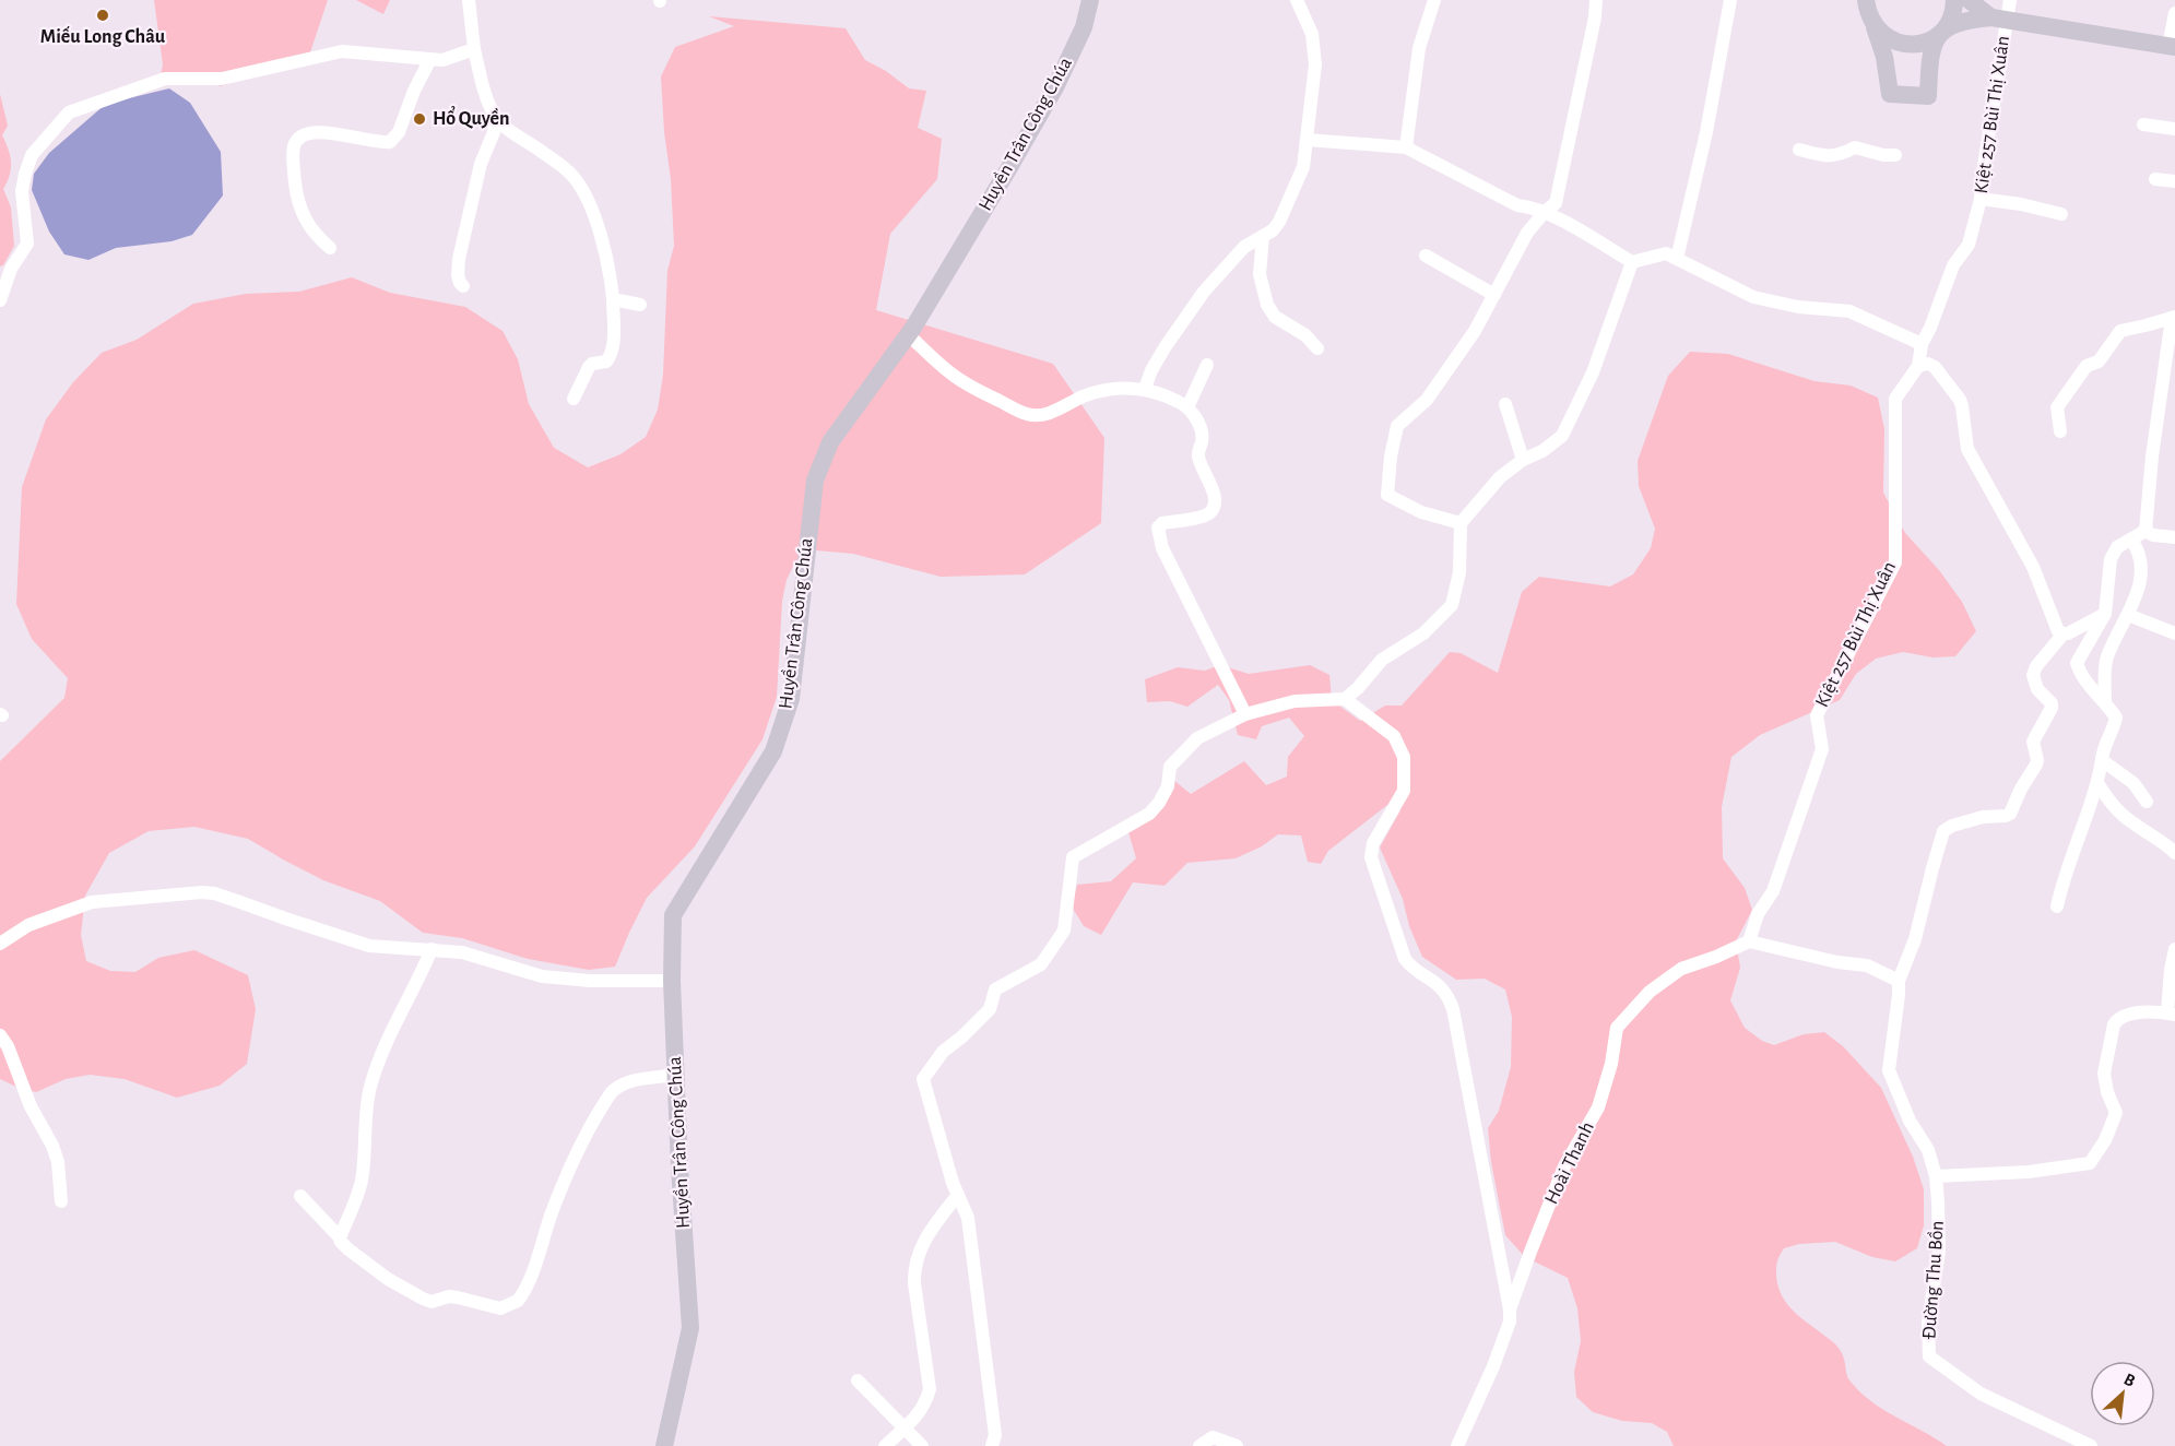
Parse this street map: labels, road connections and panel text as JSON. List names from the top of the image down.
{
  "streets": {
    "street": [
      "Kiệt 257 Bùi Thị Xuân",
      "Huyền Trân Công Chúa",
      "Hoài Thanh",
      "Đường Thu Bồn"
    ]
  },
  "crossings": [
    ["Kiệt 257 Bùi Thị Xuân", "Hoài Thanh"]
  ],
  "places": ["Miếu Long Châu", "Hổ Quyền"],
  "north": "top right"
}
